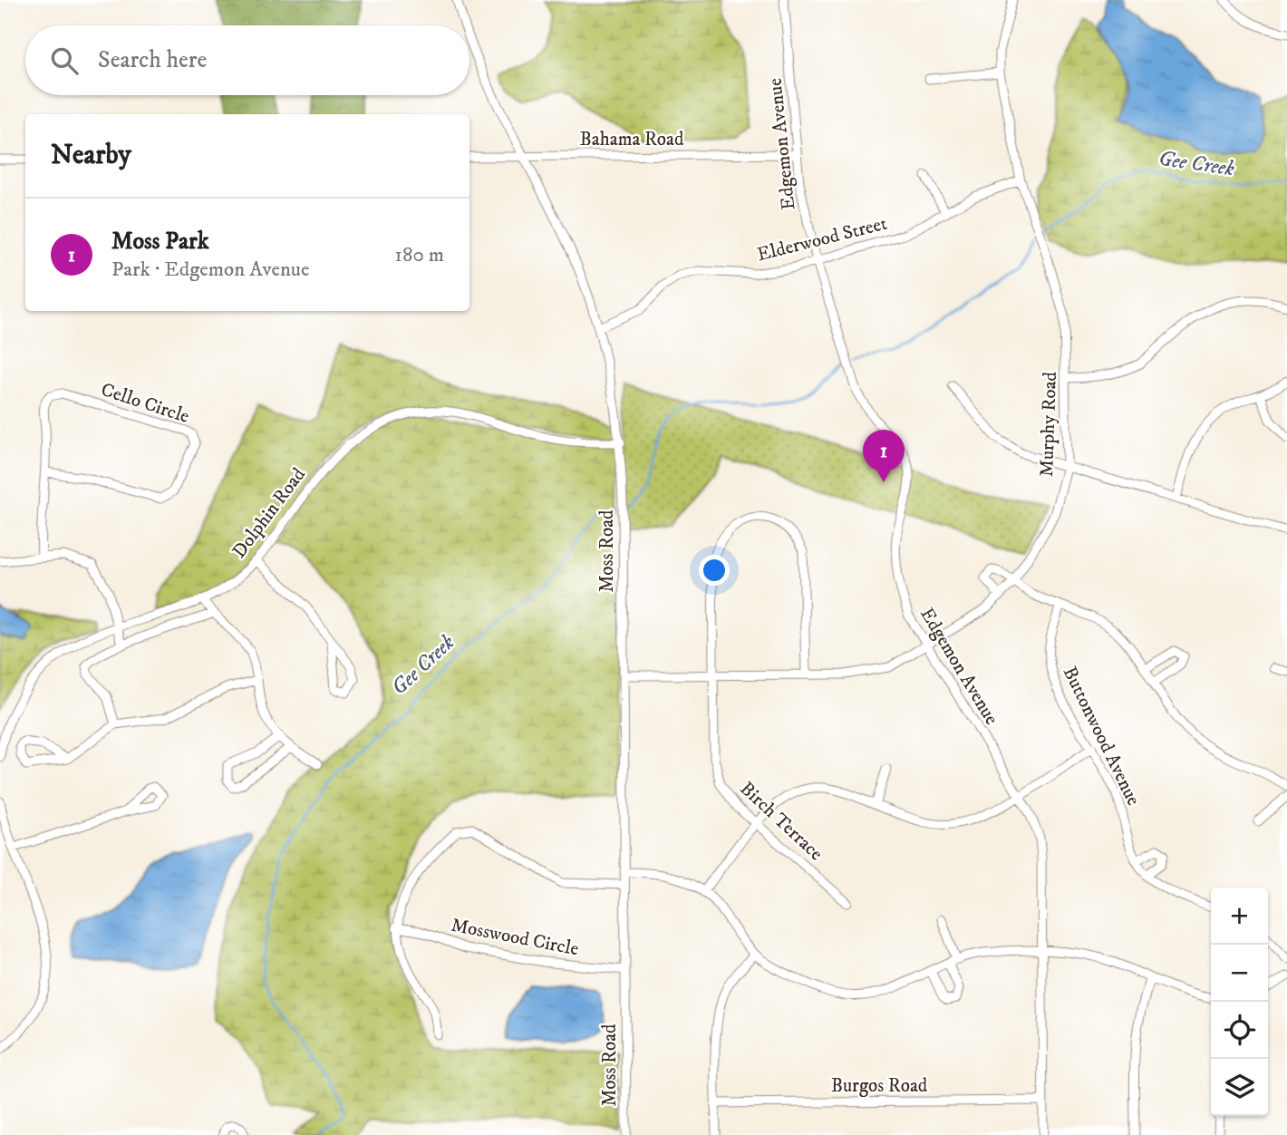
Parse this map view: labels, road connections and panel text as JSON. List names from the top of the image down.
{
  "streets": {
    "street": [
      "Bahama Road",
      "Edgemon Avenue",
      "Elderwood Street",
      "Cello Circle",
      "Murphy Road",
      "Dolphin Road",
      "Moss Road",
      "Buttonwood Avenue",
      "Birch Terrace",
      "Mosswood Circle",
      "Burgos Road"
    ]
  },
  "crossings": [
    ["Bahama Road", "Edgemon Avenue"],
    ["Bahama Road", "Moss Road"],
    ["Edgemon Avenue", "Elderwood Street"],
    ["Edgemon Avenue", "Murphy Road"],
    ["Edgemon Avenue", "Burgos Road"],
    ["Elderwood Street", "Murphy Road"],
    ["Elderwood Street", "Moss Road"],
    ["Murphy Road", "Moss Road"],
    ["Murphy Road", "Birch Terrace"],
    ["Dolphin Road", "Moss Road"],
    ["Moss Road", "Mosswood Circle"]
  ],
  "water": ["Gee Creek"],
  "page": {
    "search": "Search here",
    "heading": "Nearby",
    "list": [
      {
        "mark": "1",
        "name": "Moss Park",
        "note": "Park · Edgemon Avenue",
        "value": "180 m"
      }
    ],
    "pins": "1",
    "map_buttons": ["+", "−"]
  }
}
